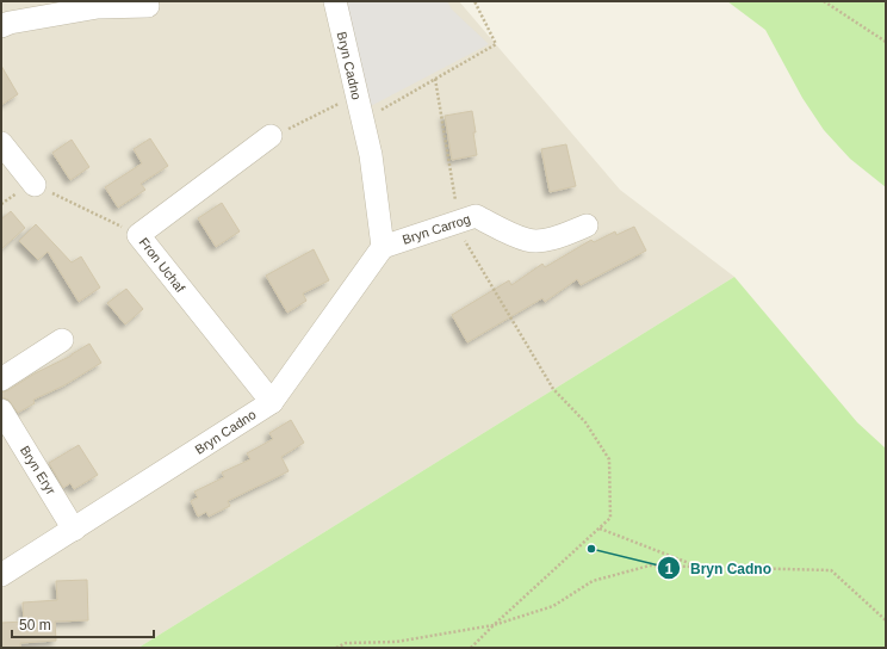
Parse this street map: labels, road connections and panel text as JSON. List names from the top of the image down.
{
  "streets": {
    "street": [
      "Bryn Cadno",
      "Bryn Carrog",
      "Fron Uchaf",
      "Bryn Eryr"
    ]
  },
  "crossings": [
    ["Bryn Cadno", "Bryn Carrog"],
    ["Bryn Cadno", "Fron Uchaf"],
    ["Bryn Cadno", "Bryn Eryr"]
  ],
  "places": ["Bryn Cadno"],
  "scale_bar": "50 m"
}
